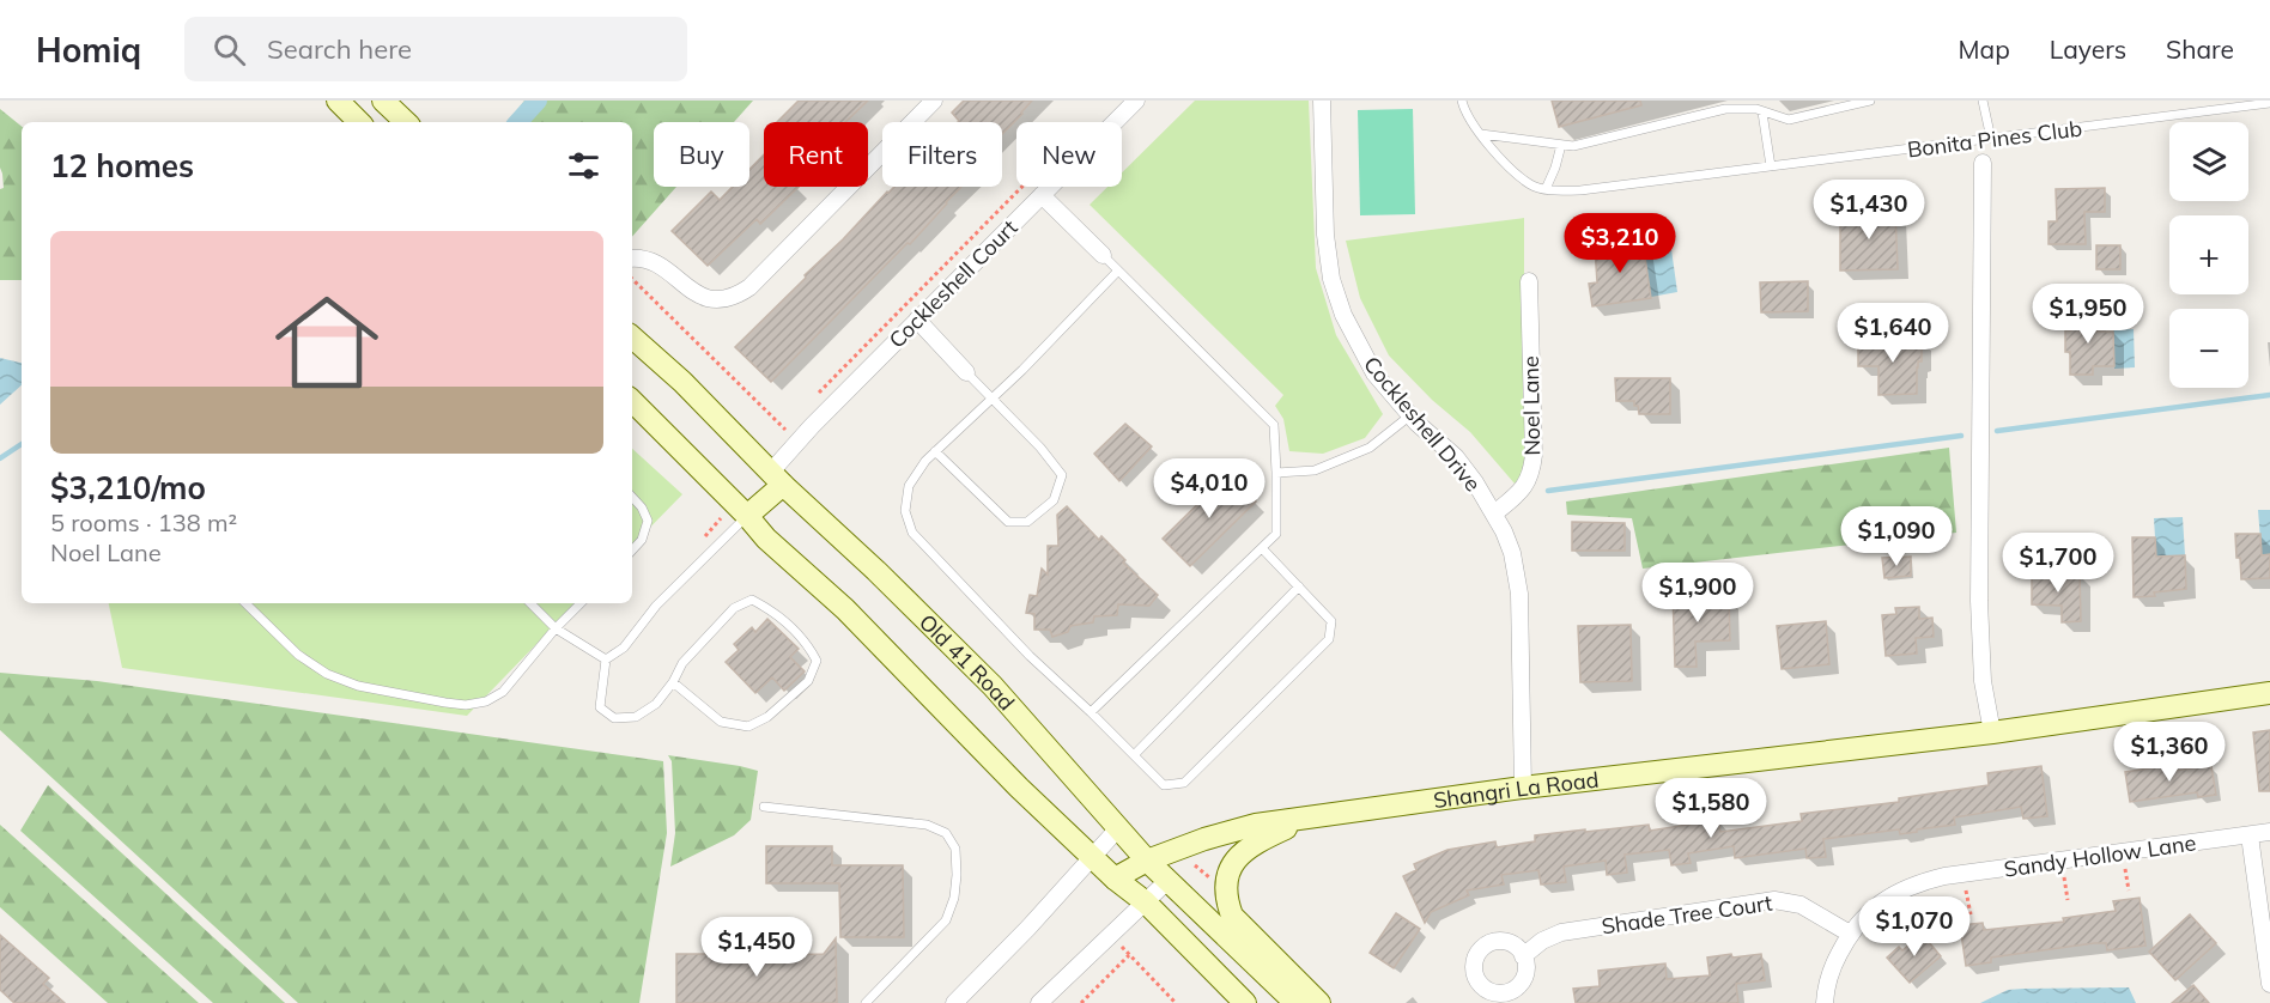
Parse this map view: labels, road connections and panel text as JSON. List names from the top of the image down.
{
  "streets": {
    "street": [
      "Cockleshell Court",
      "Noel Lane",
      "Cockleshell Drive",
      "Old 41 Road",
      "Shangri La Road",
      "Sandy Hollow Lane",
      "Shade Tree Court"
    ],
    "lane": ["Bonita Pines Club"]
  },
  "crossings": [
    ["Cockleshell Court", "Old 41 Road"],
    ["Noel Lane", "Cockleshell Drive"],
    ["Cockleshell Drive", "Shangri La Road"],
    ["Old 41 Road", "Shangri La Road"],
    ["Sandy Hollow Lane", "Shade Tree Court"]
  ],
  "page": {
    "header": "Homiq",
    "search": "Search here",
    "nav": ["Map", "Layers", "Share"],
    "map_buttons": ["+", "−"],
    "chip": [
      "Buy",
      "Rent",
      "Filters",
      "New"
    ],
    "heading": "12 homes",
    "price": [
      "$1,430",
      "$3,210",
      "$1,950",
      "$1,640",
      "$4,010",
      "$1,090",
      "$1,700",
      "$1,900",
      "$1,360",
      "$1,580",
      "$1,070",
      "$1,450"
    ],
    "list": [
      {
        "name": "$3,210/mo",
        "note": "5 rooms · 138 m² · Noel Lane"
      }
    ]
  }
}
